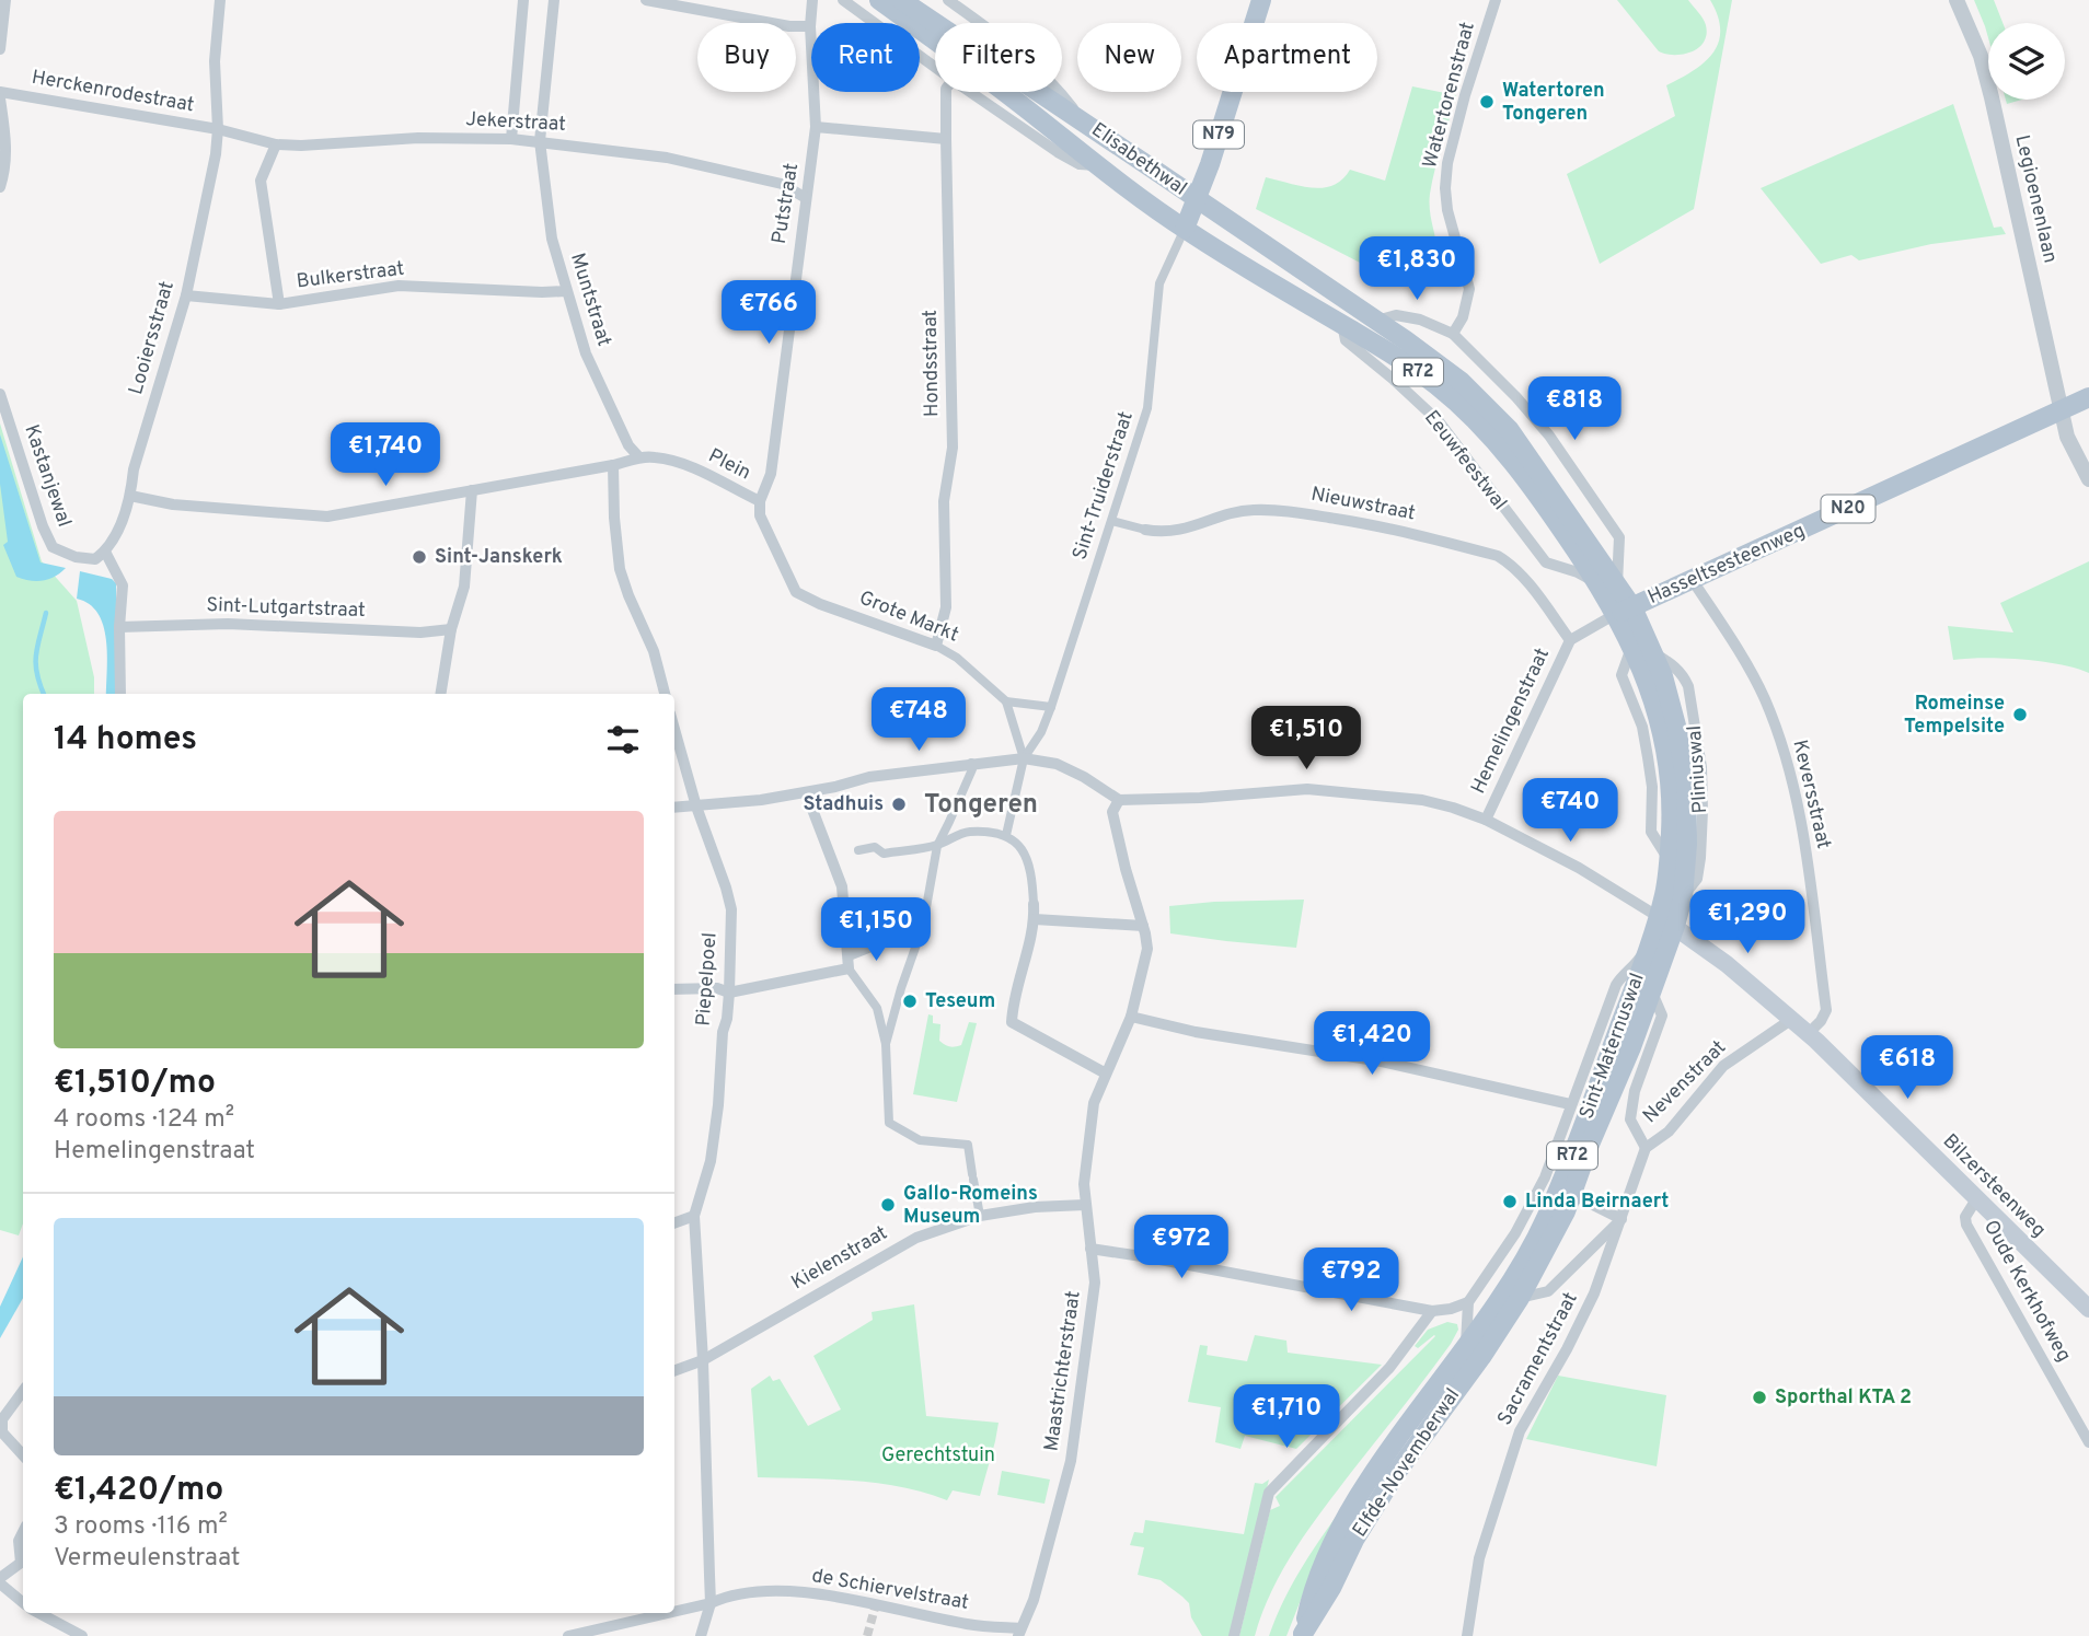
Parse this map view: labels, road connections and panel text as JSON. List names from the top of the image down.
{
  "streets": {
    "main road": [
      "N79",
      "Elisabethwal",
      "R72",
      "Eeuwfeestwal",
      "N20",
      "Hasseltsesteenweg",
      "Pliniuswal",
      "Sint-Maternuswal",
      "Bilzersteenweg",
      "Elfde-Novemberwal"
    ],
    "street": [
      "Herckenrodestraat",
      "Watertorenstraat",
      "Jekerstraat",
      "Legioenenlaan",
      "Putstraat",
      "Bulkerstraat",
      "Muntstraat",
      "Looiersstraat",
      "Hondsstraat",
      "Plein",
      "Kastanjewal",
      "Sint-Truiderstraat",
      "Nieuwstraat",
      "Sint-Lutgartstraat",
      "Grote Markt",
      "Hemelingenstraat",
      "Keversstraat",
      "Piepelpoel",
      "Nevenstraat",
      "Kielenstraat",
      "Oude Kerkhofweg",
      "Sacramentstraat",
      "Maastrichterstraat",
      "de Schiervelstraat"
    ]
  },
  "crossings": [
    ["Herckenrodestraat", "Jekerstraat"],
    ["Herckenrodestraat", "Looiersstraat"],
    ["Watertorenstraat", "Eeuwfeestwal"],
    ["Jekerstraat", "Putstraat"],
    ["Jekerstraat", "Muntstraat"],
    ["Jekerstraat", "Looiersstraat"],
    ["N79", "Elisabethwal"],
    ["N79", "Eeuwfeestwal"],
    ["N79", "Sint-Truiderstraat"],
    ["Elisabethwal", "Eeuwfeestwal"],
    ["Elisabethwal", "Sint-Truiderstraat"],
    ["Legioenenlaan", "Hasseltsesteenweg"],
    ["Putstraat", "Plein"],
    ["Bulkerstraat", "Muntstraat"],
    ["Bulkerstraat", "Looiersstraat"],
    ["Muntstraat", "Plein"],
    ["Looiersstraat", "Kastanjewal"],
    ["Hondsstraat", "Grote Markt"],
    ["Eeuwfeestwal", "Sint-Truiderstraat"],
    ["Eeuwfeestwal", "Hasseltsesteenweg"],
    ["Eeuwfeestwal", "Hemelingenstraat"],
    ["Eeuwfeestwal", "Pliniuswal"],
    ["Plein", "Grote Markt"],
    ["Sint-Truiderstraat", "Nieuwstraat"],
    ["Nieuwstraat", "Hemelingenstraat"],
    ["Hasseltsesteenweg", "Hemelingenstraat"],
    ["Hasseltsesteenweg", "Pliniuswal"],
    ["Hasseltsesteenweg", "Keversstraat"],
    ["Hemelingenstraat", "Pliniuswal"],
    ["Hemelingenstraat", "Maastrichterstraat"],
    ["Pliniuswal", "Sint-Maternuswal"],
    ["Pliniuswal", "Bilzersteenweg"],
    ["Keversstraat", "Bilzersteenweg"],
    ["Sint-Maternuswal", "Nevenstraat"],
    ["Sint-Maternuswal", "Bilzersteenweg"],
    ["Sint-Maternuswal", "Sacramentstraat"],
    ["Sint-Maternuswal", "Elfde-Novemberwal"],
    ["Nevenstraat", "Bilzersteenweg"],
    ["Nevenstraat", "Sacramentstraat"],
    ["Bilzersteenweg", "Oude Kerkhofweg"],
    ["Kielenstraat", "Maastrichterstraat"],
    ["Maastrichterstraat", "de Schiervelstraat"]
  ],
  "districts": ["Tongeren"],
  "parks": ["Gerechtstuin"],
  "places": [
    "Watertoren Tongeren",
    "Sint-Janskerk",
    "Romeinse Tempelsite",
    "Stadhuis",
    "Teseum",
    "Linda Beirnaert",
    "Gallo-Romeins Museum",
    "Sporthal KTA 2"
  ],
  "page": {
    "chip": [
      "Buy",
      "Rent",
      "Filters",
      "New",
      "Apartment"
    ],
    "price": [
      "€1,830",
      "€766",
      "€818",
      "€1,740",
      "€748",
      "€1,510",
      "€740",
      "€1,290",
      "€1,150",
      "€1,420",
      "€618",
      "€972",
      "€792",
      "€1,710"
    ],
    "heading": "14 homes",
    "list": [
      {
        "name": "€1,510/mo",
        "note": "4 rooms · 124 m² · Hemelingenstraat"
      },
      {
        "name": "€1,420/mo",
        "note": "3 rooms · 116 m² · Vermeulenstraat"
      }
    ]
  }
}
